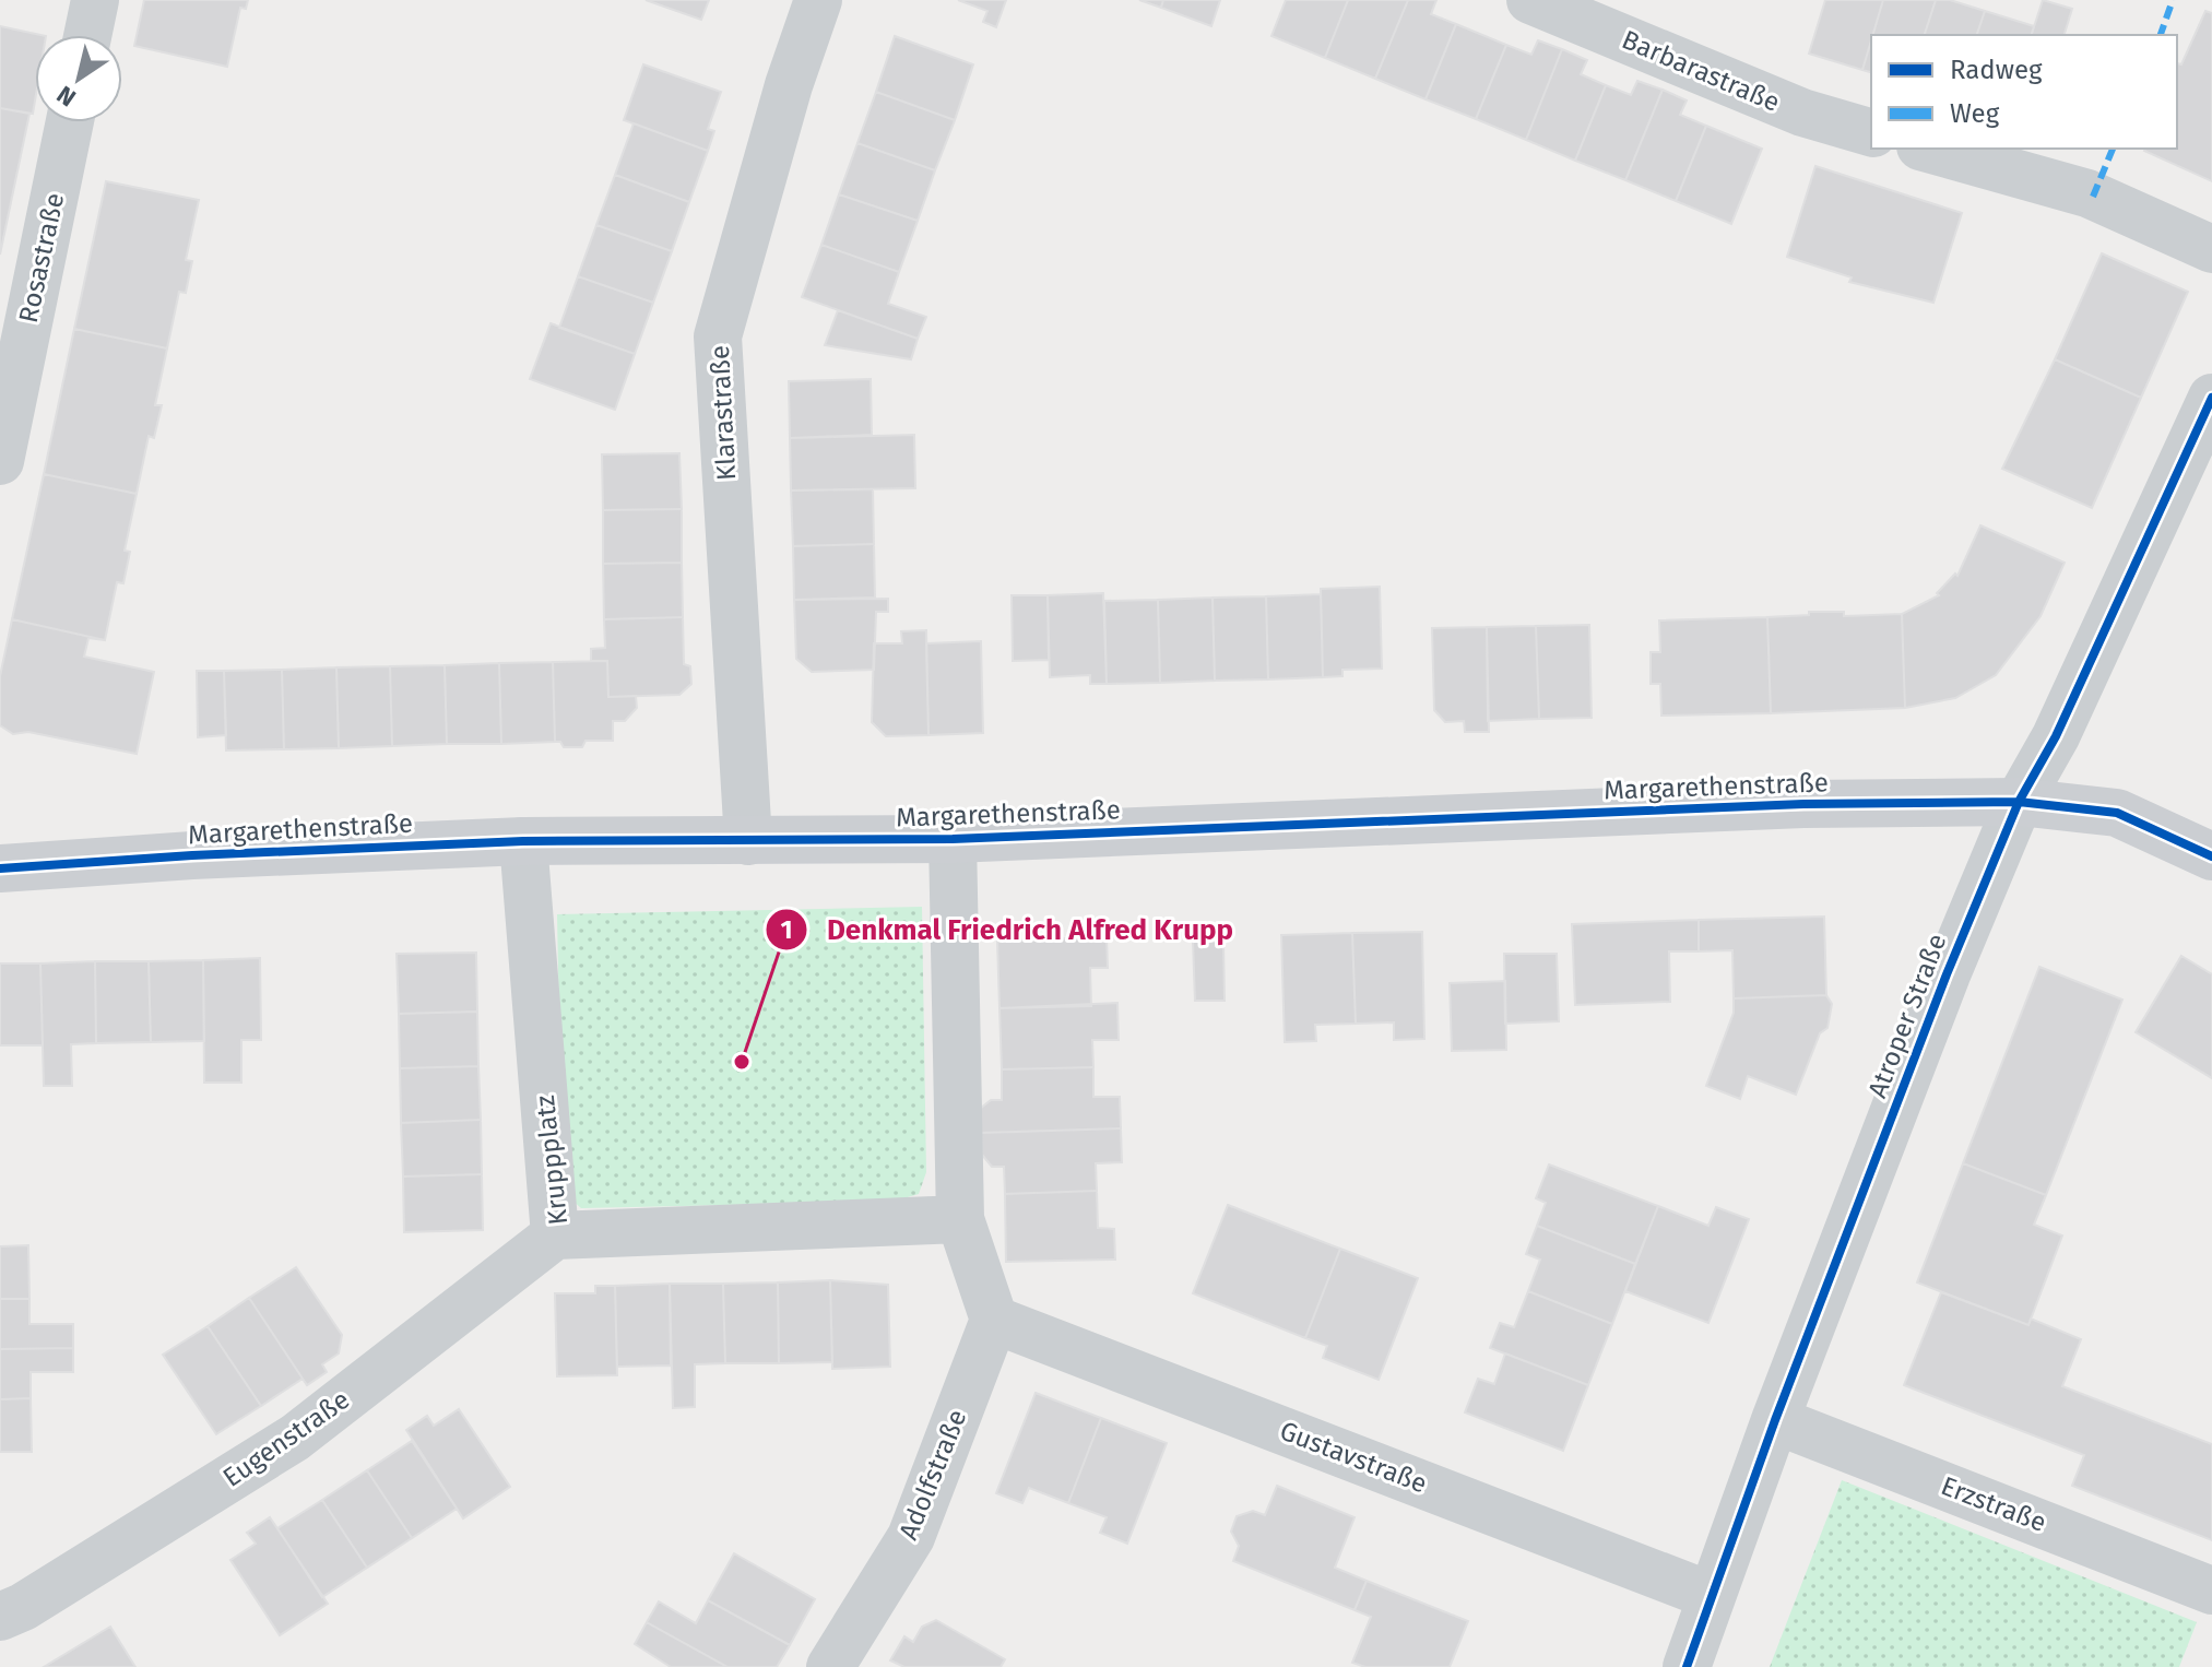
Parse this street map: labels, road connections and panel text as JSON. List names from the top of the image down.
{
  "streets": {
    "main road": ["Margarethenstraße"],
    "street": [
      "Barbarastraße",
      "Rosastraße",
      "Klarastraße",
      "Atroper Straße",
      "Kruppplatz",
      "Eugenstraße",
      "Gustavstraße",
      "Adolfstraße",
      "Erzstraße"
    ]
  },
  "crossings": [
    ["Klarastraße", "Margarethenstraße"],
    ["Margarethenstraße", "Atroper Straße"],
    ["Margarethenstraße", "Kruppplatz"],
    ["Atroper Straße", "Gustavstraße"],
    ["Atroper Straße", "Erzstraße"],
    ["Kruppplatz", "Eugenstraße"],
    ["Gustavstraße", "Adolfstraße"]
  ],
  "places": ["Denkmal Friedrich Alfred Krupp"],
  "legend": ["Radweg", "Weg"],
  "north": "bottom left"
}
